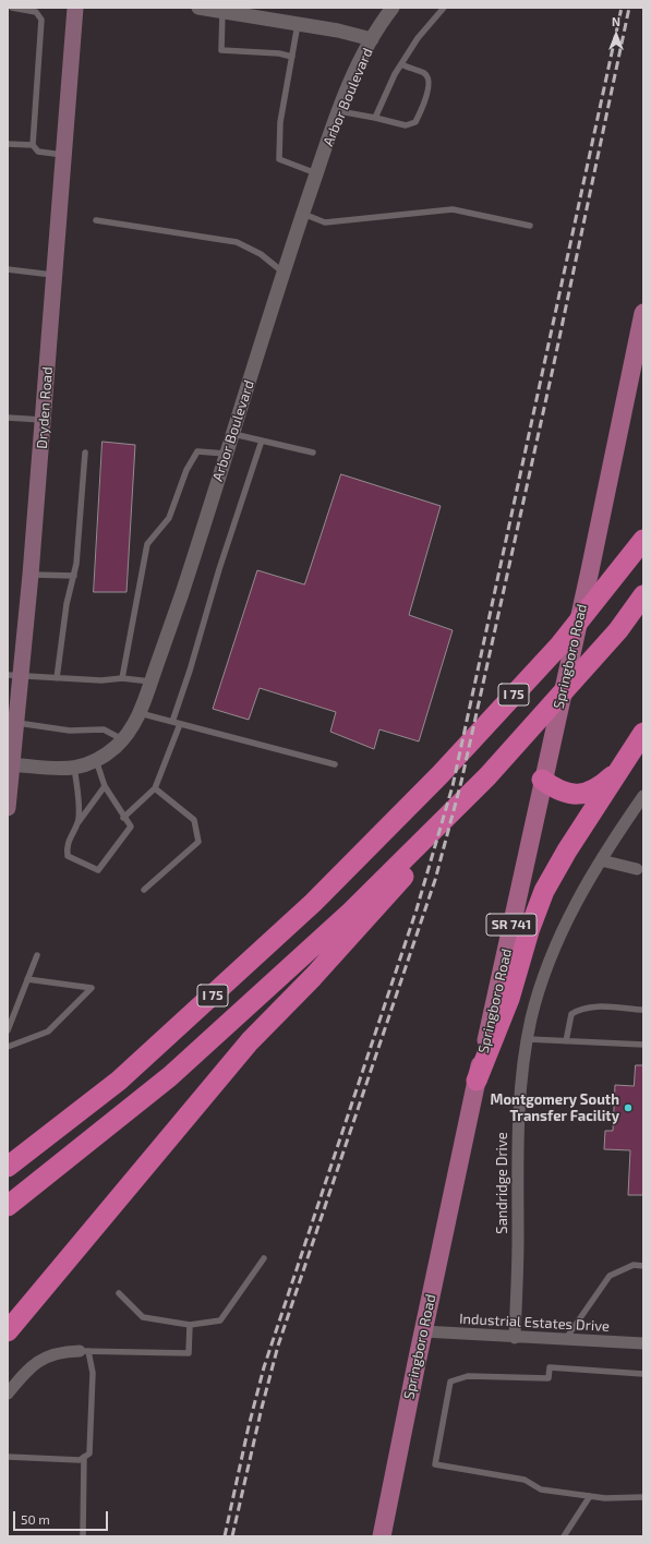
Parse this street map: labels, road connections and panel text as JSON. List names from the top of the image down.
{
  "streets": {
    "highway": ["I 75"],
    "main road": ["Dryden Road", "Springboro Road", "SR 741"],
    "street": ["Arbor Boulevard", "Sandridge Drive", "Industrial Estates Drive"]
  },
  "crossings": [
    ["Arbor Boulevard", "Dryden Road"],
    ["Springboro Road", "Industrial Estates Drive"],
    ["Sandridge Drive", "Industrial Estates Drive"]
  ],
  "places": ["Montgomery South Transfer Facility"],
  "scale_bar": "50 m",
  "north": "top"
}
